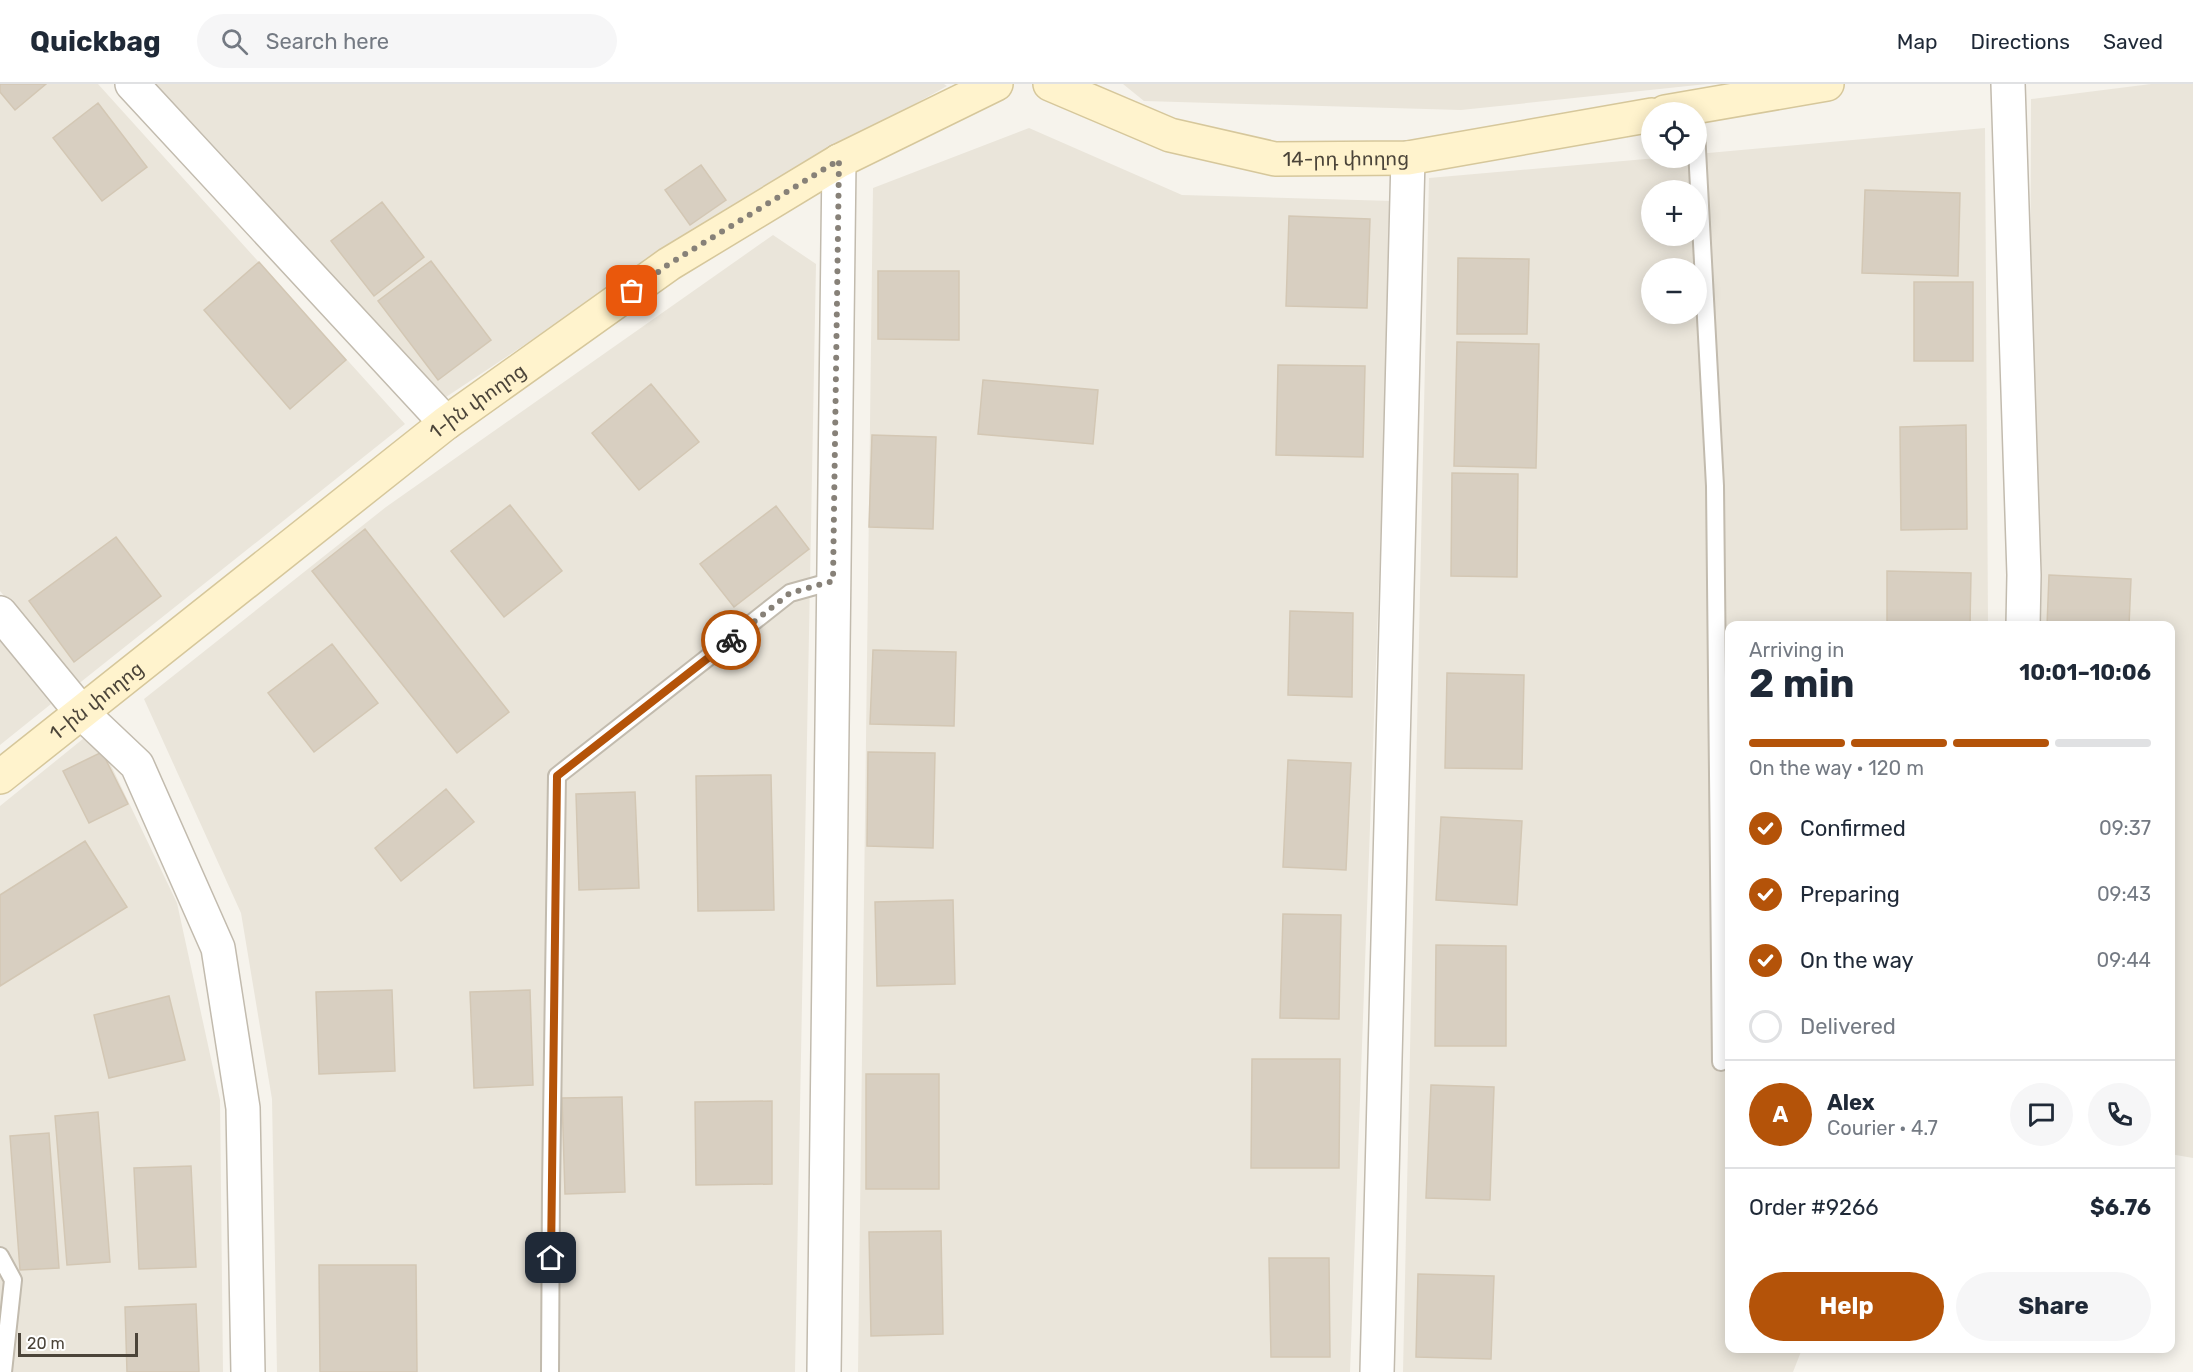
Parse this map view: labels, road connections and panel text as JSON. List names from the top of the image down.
{
  "streets": {
    "street": ["14-րդ փողոց", "1-ին փողոց"]
  },
  "scale_bar": "20 m",
  "page": {
    "header": "Quickbag",
    "search": "Search here",
    "nav": ["Map", "Directions", "Saved"],
    "map_buttons": ["+", "−"],
    "heading": ["2 min", "Arriving in", "10:01–10:06"],
    "panel": [
      "Alex",
      "Courier · 4.7",
      "Order #9266",
      "$6.76"
    ],
    "bar": "On the way · 120 m",
    "list": [
      ["Confirmed", "09:37"],
      ["Preparing", "09:43"],
      ["On the way", "09:44"],
      "Delivered"
    ],
    "round": "A",
    "buttons": ["Help", "Share"],
    "scale": "20 m"
  }
}
